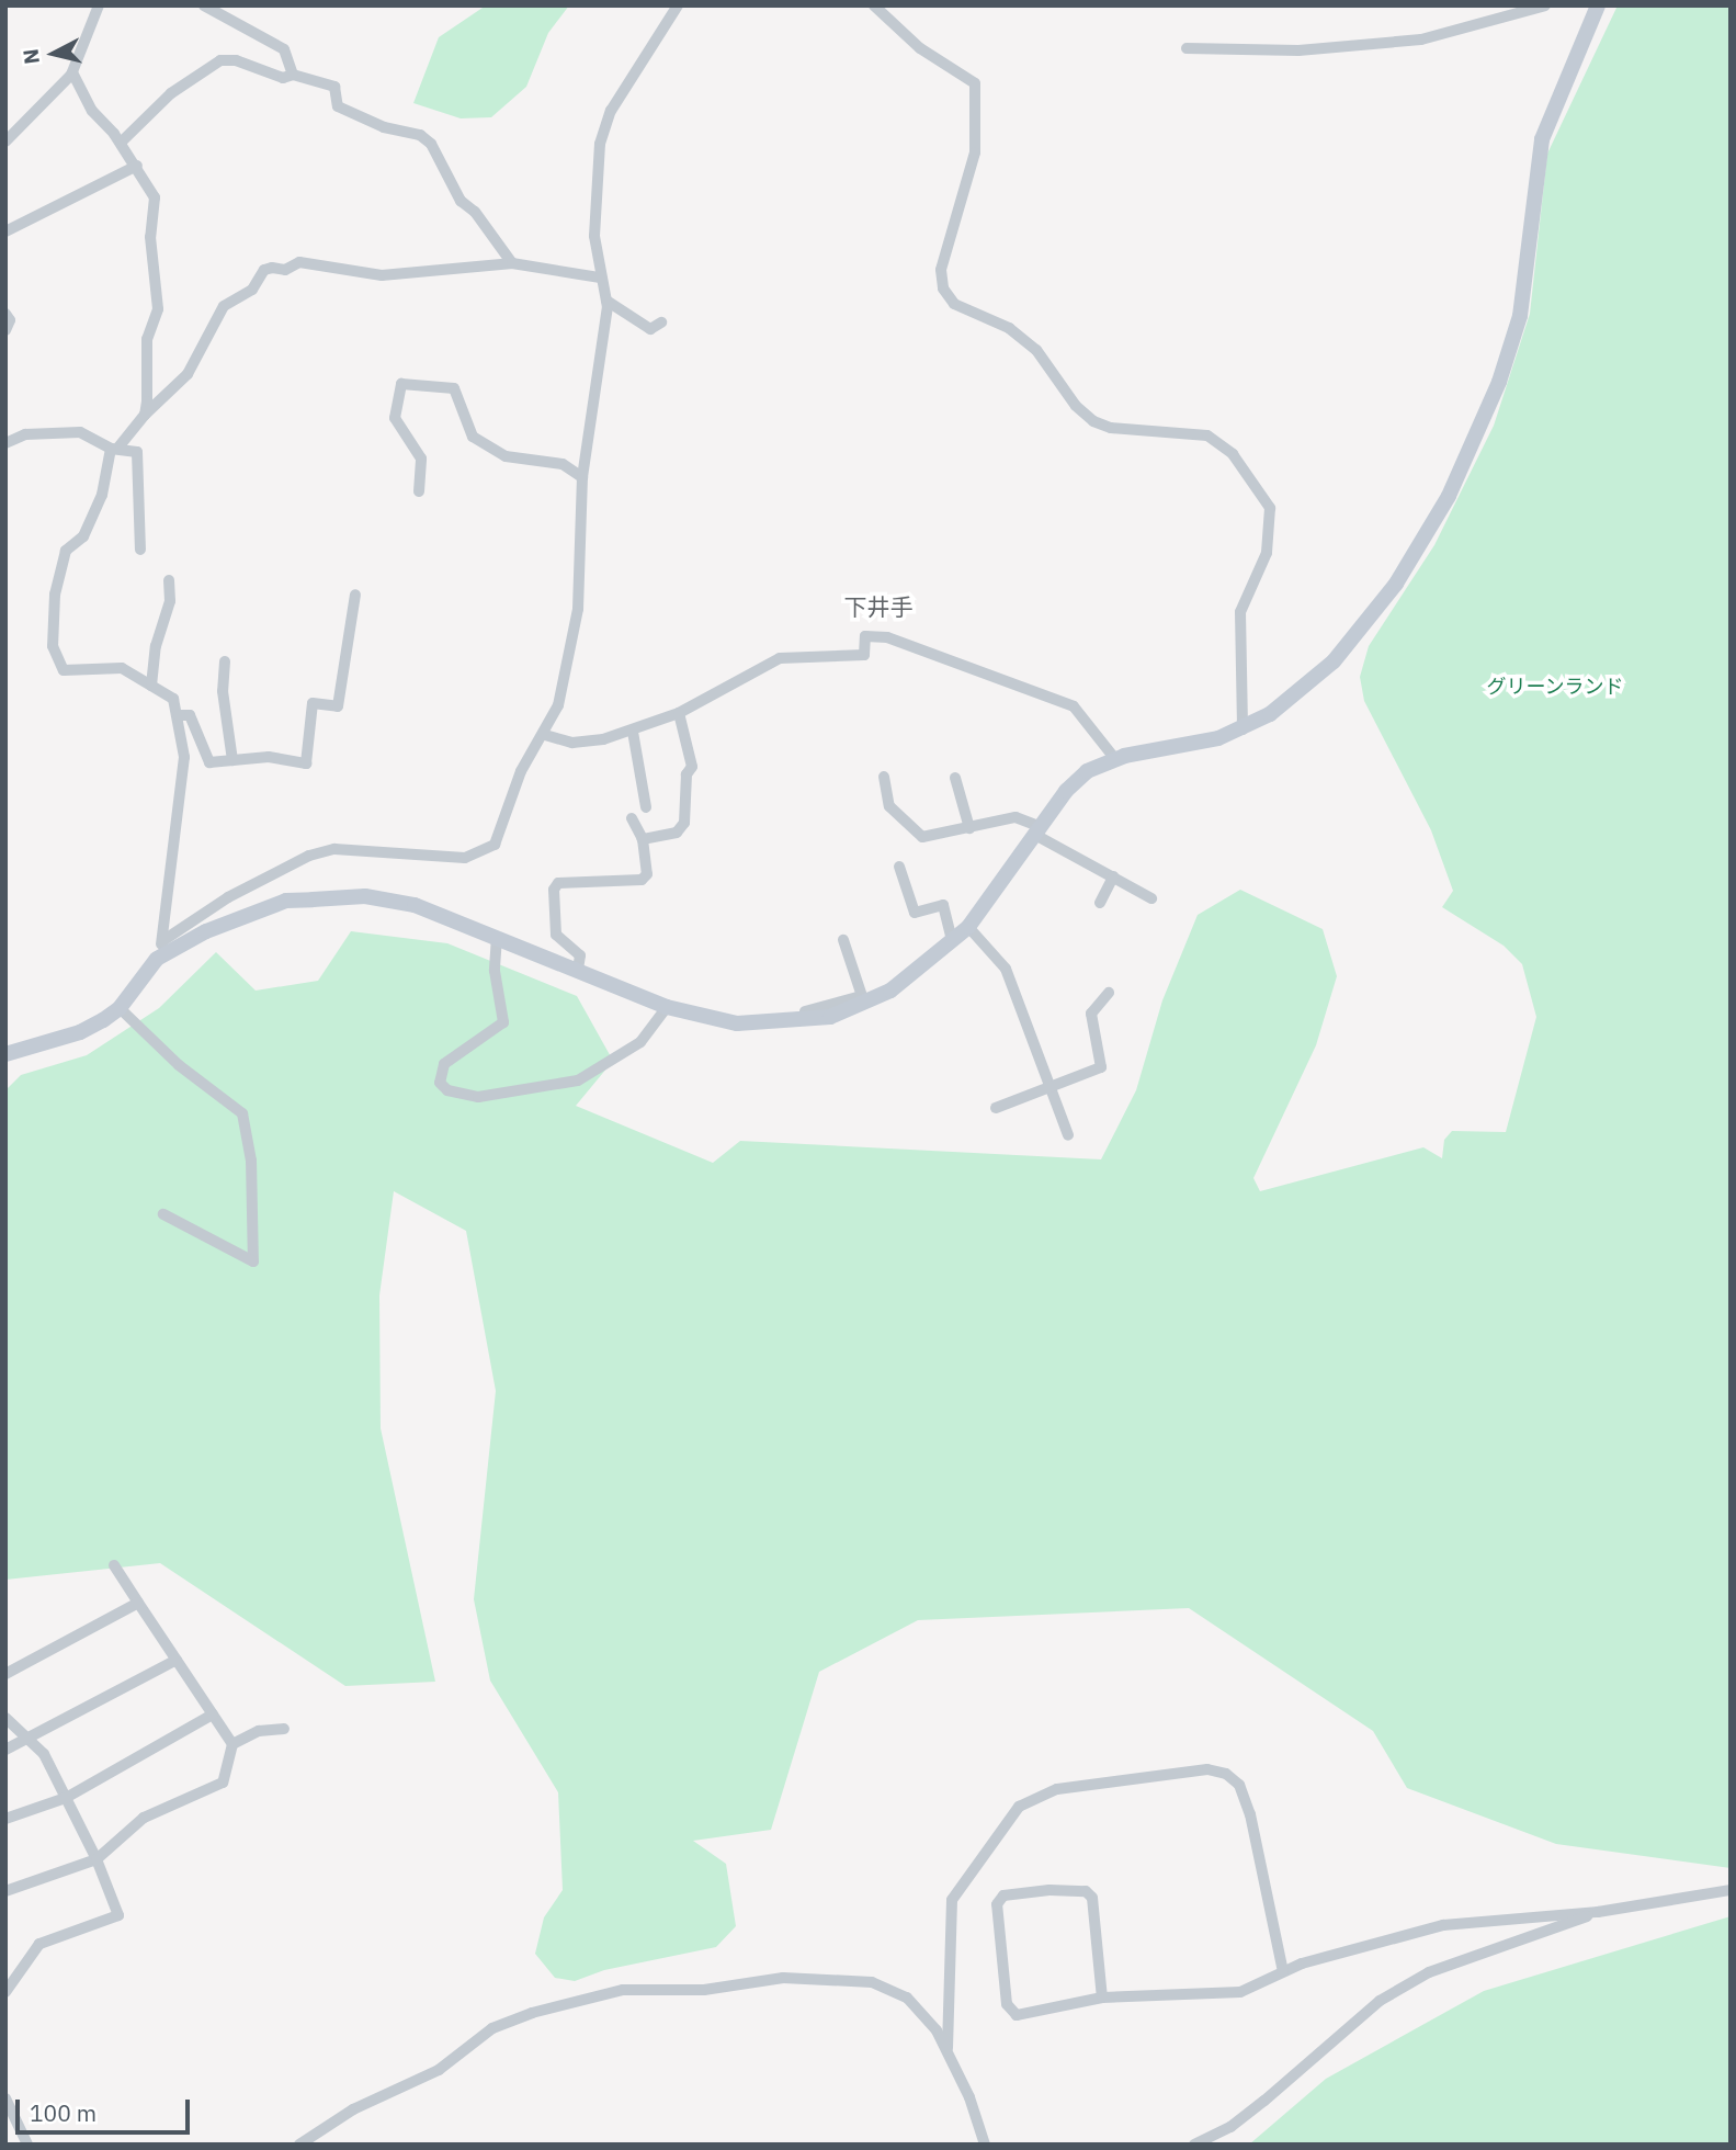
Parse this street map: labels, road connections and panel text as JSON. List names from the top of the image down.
{
  "districts": ["下井手"],
  "parks": ["グリーンランド"],
  "scale_bar": "100 m",
  "north": "left"
}
